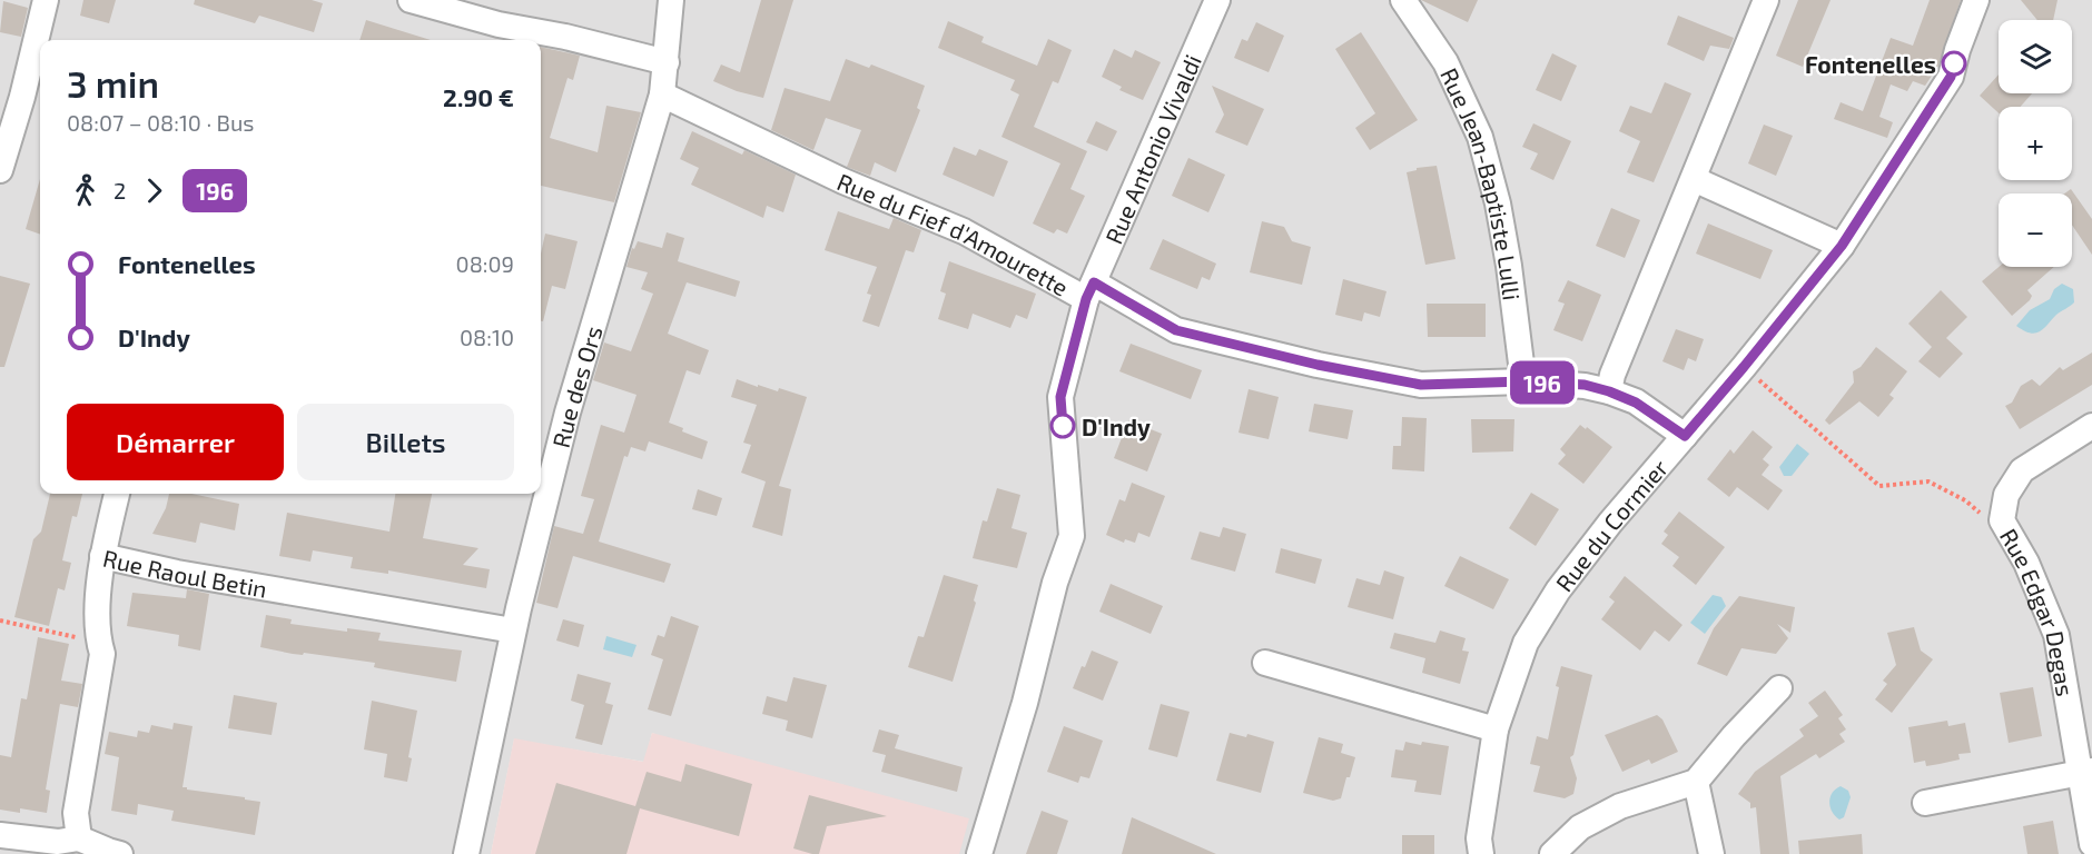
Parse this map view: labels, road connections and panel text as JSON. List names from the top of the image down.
{
  "streets": {
    "street": [
      "Rue Antonio Vivaldi",
      "Rue Jean-Baptiste Lulli",
      "Rue du Fief d'Amourette",
      "Rue des Ors",
      "Rue du Cormier",
      "Rue Raoul Betin",
      "Rue Edgar Degas"
    ]
  },
  "crossings": [
    ["Rue Antonio Vivaldi", "Rue du Fief d'Amourette"],
    ["Rue du Fief d'Amourette", "Rue des Ors"],
    ["Rue des Ors", "Rue Raoul Betin"]
  ],
  "places": ["Fontenelles", "D'Indy"],
  "lines": ["bus line 196"],
  "page": {
    "on_map": "196",
    "map_buttons": ["+", "−"],
    "heading": ["3 min", "08:07 – 08:10 · Bus", "2.90 €"],
    "legs": ["2", "196"],
    "list": [
      {
        "name": "Fontenelles",
        "value": "08:09"
      },
      {
        "name": "D'Indy",
        "value": "08:10"
      }
    ],
    "buttons": ["Démarrer", "Billets"]
  }
}
